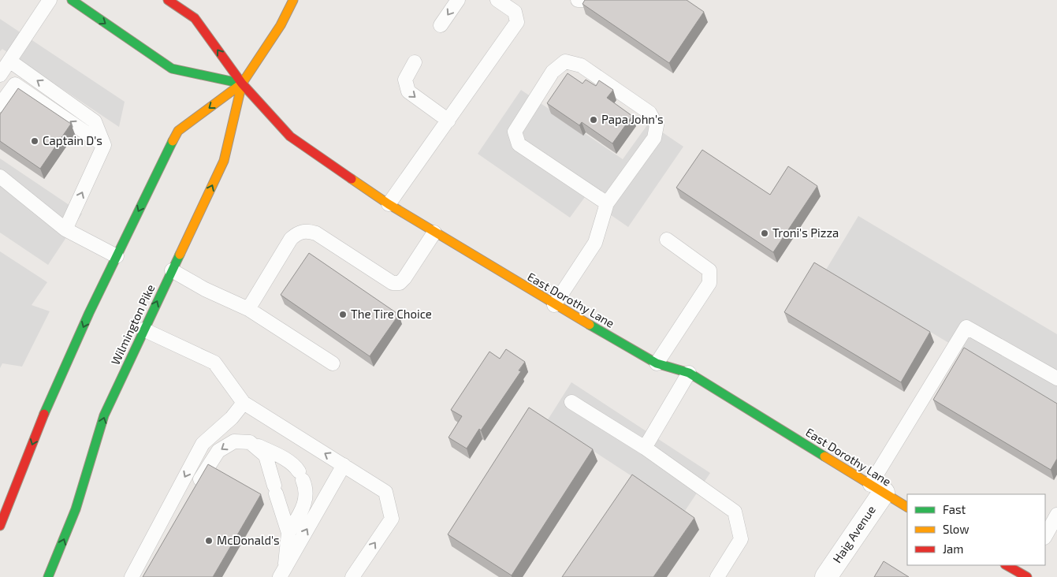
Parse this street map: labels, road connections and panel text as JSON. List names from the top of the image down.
{
  "streets": {
    "main road": ["East Dorothy Lane", "Wilmington Pike"],
    "street": ["Haig Avenue"]
  },
  "crossings": [
    ["East Dorothy Lane", "Wilmington Pike"],
    ["East Dorothy Lane", "Haig Avenue"]
  ],
  "places": [
    "Papa John's",
    "Captain D's",
    "Troni's Pizza",
    "The Tire Choice",
    "McDonald's"
  ],
  "legend": ["Fast", "Slow", "Jam"]
}
